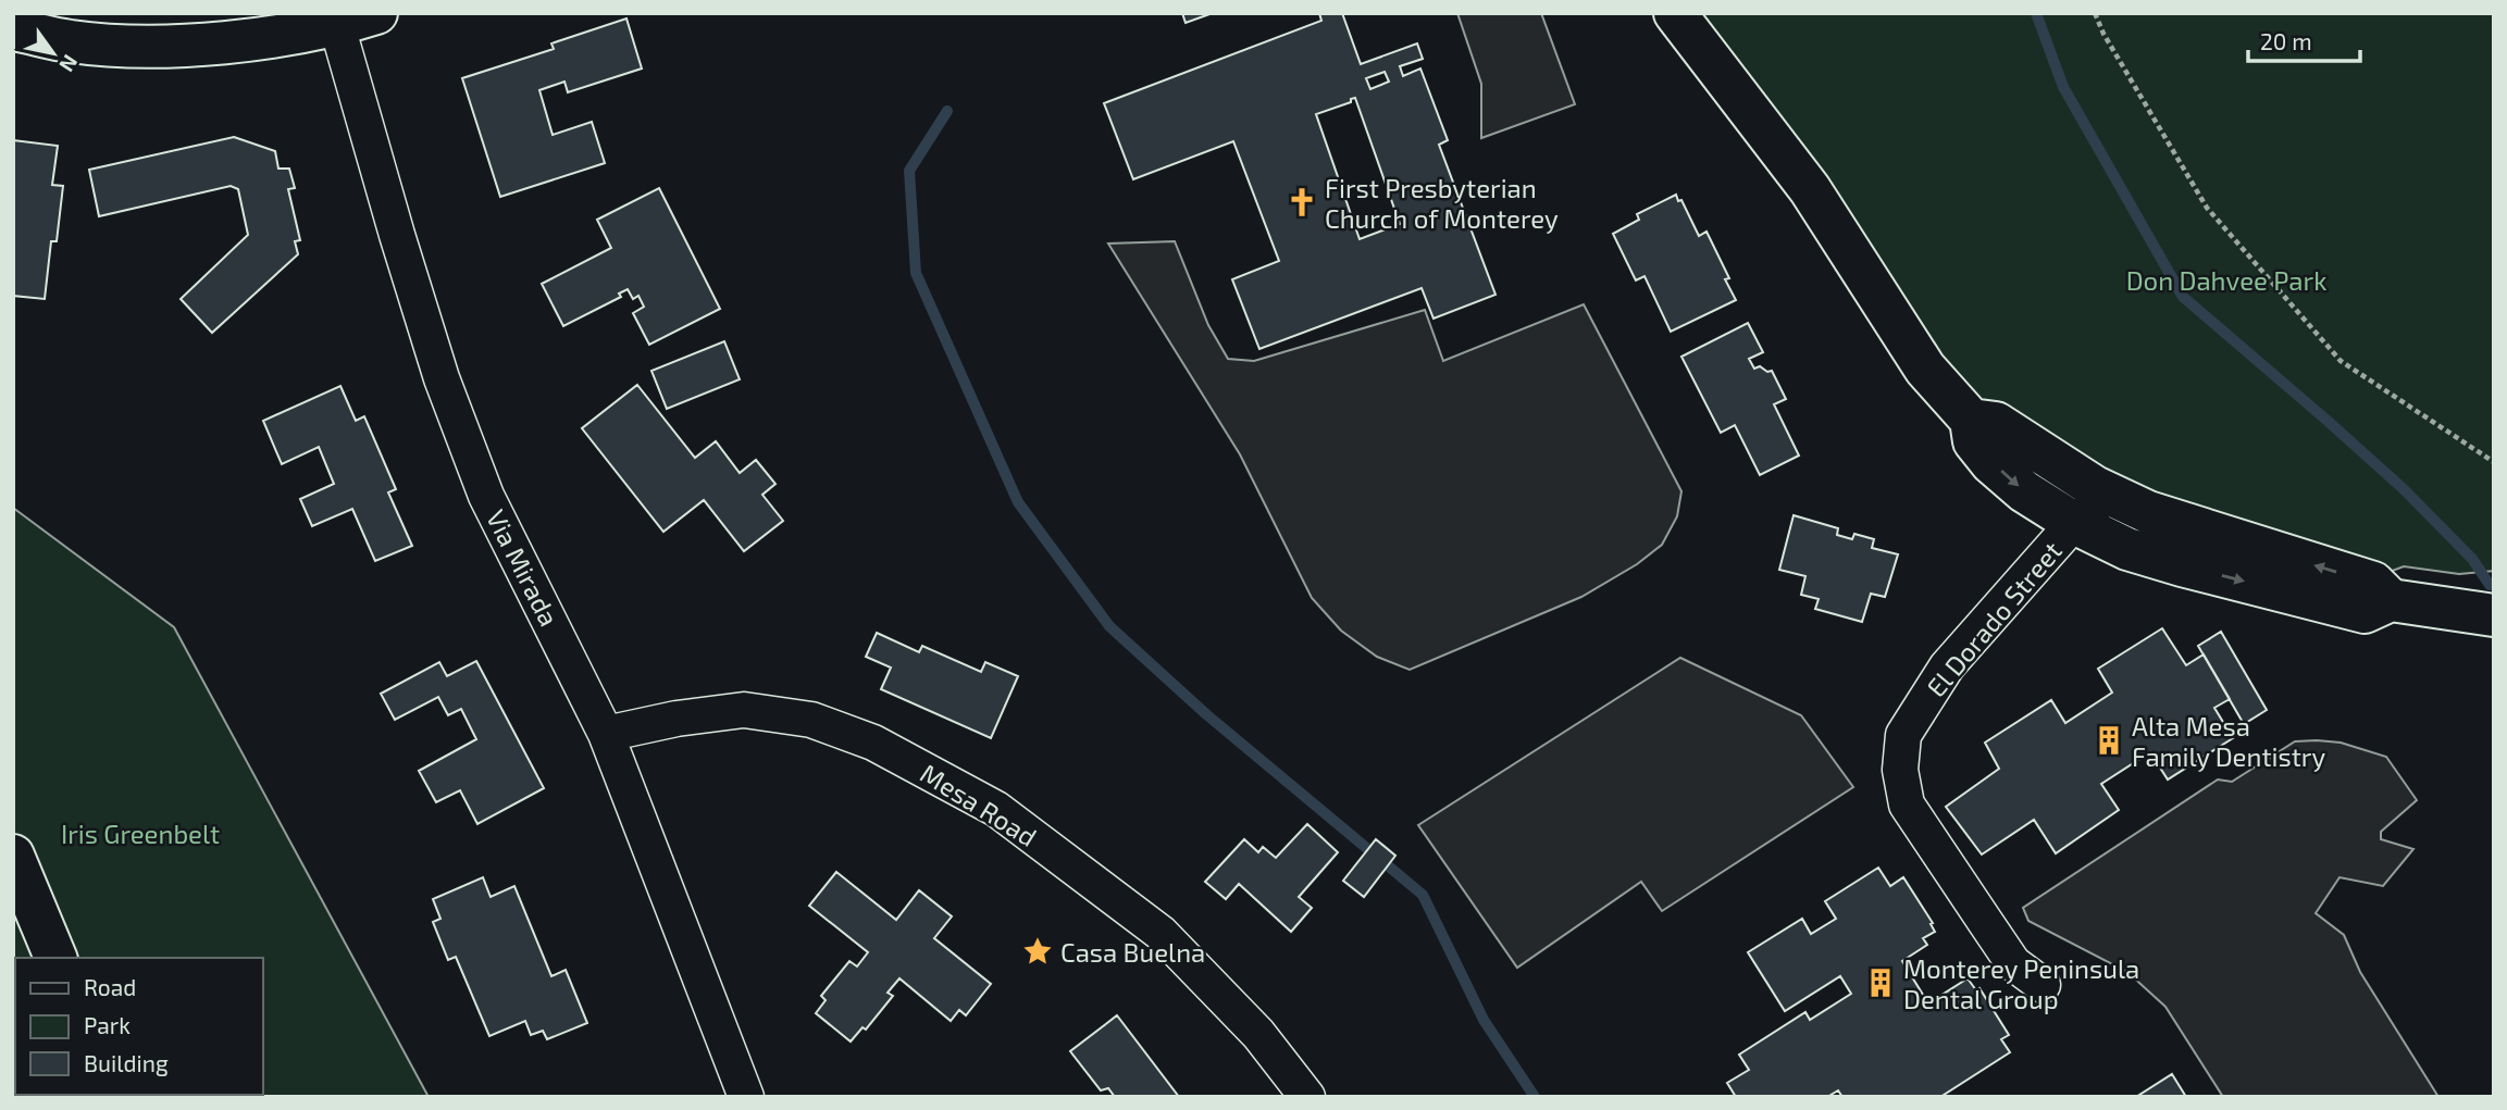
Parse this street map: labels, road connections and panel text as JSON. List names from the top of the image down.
{
  "streets": {
    "street": ["Via Mirada", "El Dorado Street", "Mesa Road"]
  },
  "crossings": [
    ["Via Mirada", "Mesa Road"]
  ],
  "parks": ["Don Dahvee Park", "Iris Greenbelt"],
  "places": {
    "church": ["First Presbyterian Church of Monterey"],
    "building": ["Alta Mesa Family Dentistry", "Monterey Peninsula Dental Group"],
    "place": ["Casa Buelna"]
  },
  "legend": ["Road", "Park", "Building"],
  "scale_bar": "20 m",
  "north": "bottom right"
}
